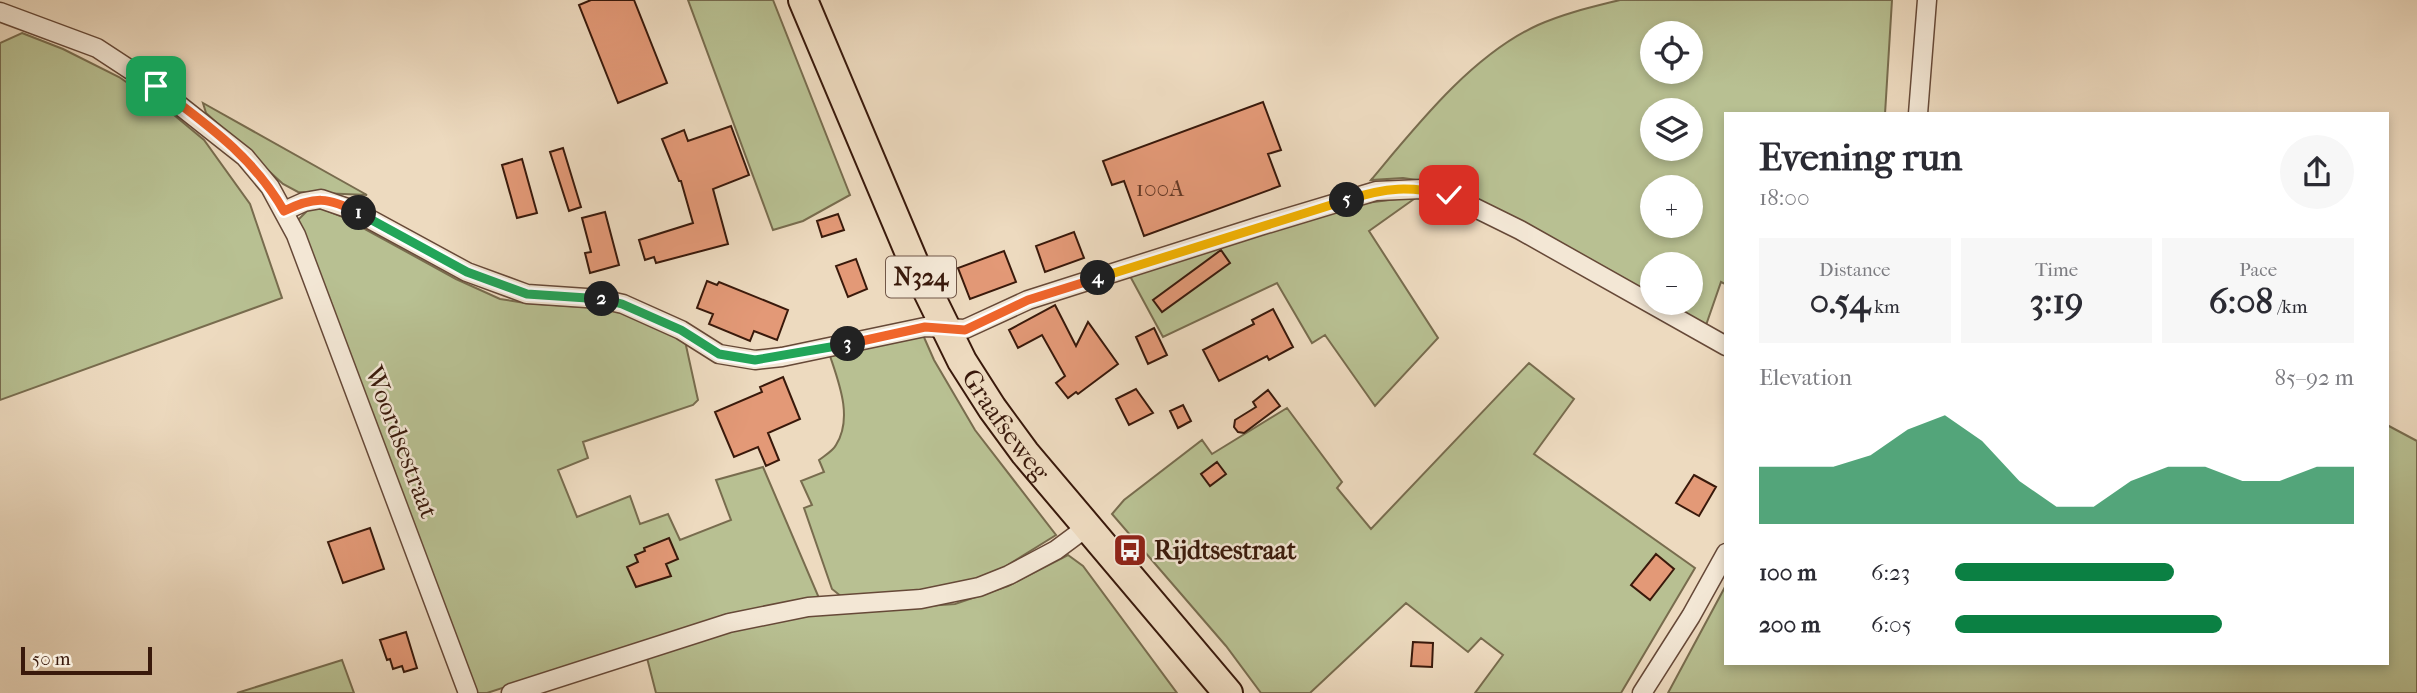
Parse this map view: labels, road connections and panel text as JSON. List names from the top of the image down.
{
  "streets": {
    "main road": ["N324", "Graafseweg"],
    "street": ["Woordsestraat"]
  },
  "places": {
    "bus stop": ["Rijdtsestraat"]
  },
  "house_numbers": ["100A"],
  "scale_bar": "50 m",
  "page": {
    "map_buttons": ["+", "−"],
    "heading": ["Evening run", "18:00"],
    "pins": [
      "5",
      "1",
      "4",
      "2",
      "3"
    ],
    "stats": [
      ["Distance", "0.54 km"],
      ["Time", "3:19"],
      ["Pace", "6:08 /km"]
    ],
    "chart": ["Elevation", "85–92 m"],
    "list": [
      {
        "name": "100 m",
        "note": "6:23"
      },
      {
        "name": "200 m",
        "note": "6:05"
      }
    ],
    "scale": "50 m"
  }
}
